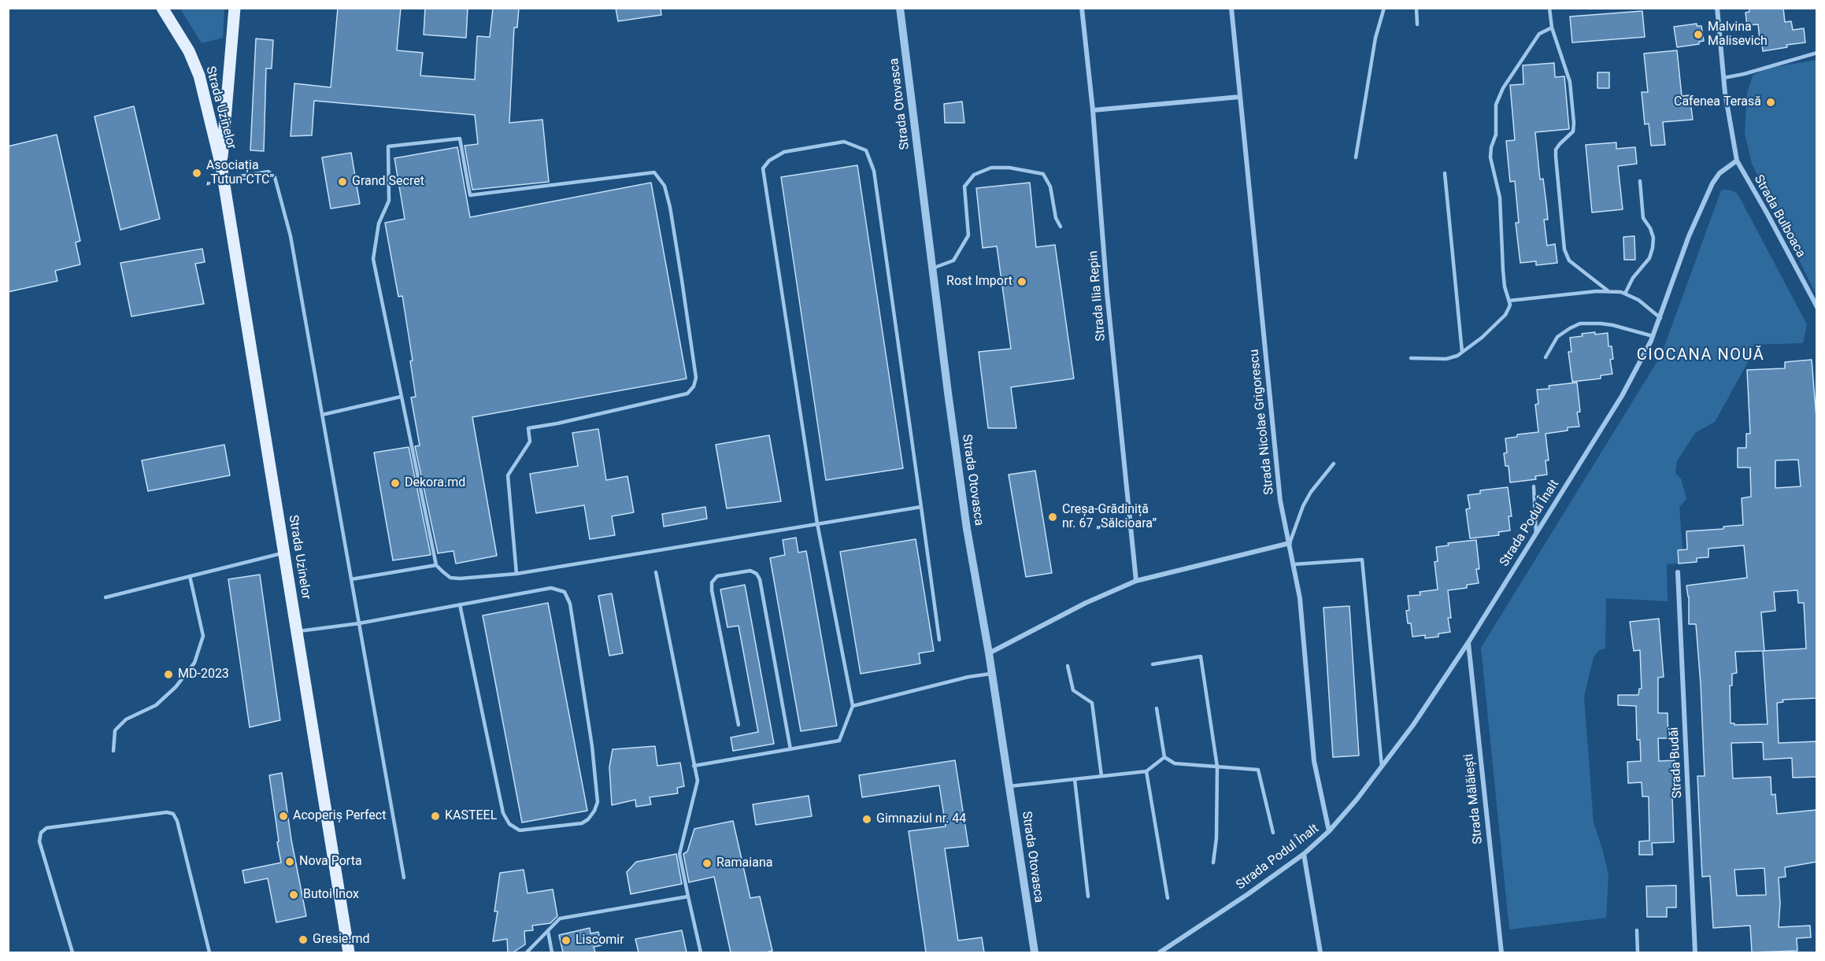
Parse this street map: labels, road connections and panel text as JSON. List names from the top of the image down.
{
  "streets": {
    "main road": ["Strada Uzinelor"],
    "street": [
      "Strada Otovasca",
      "Strada Bulboaca",
      "Strada Ilia Repin",
      "Strada Nicolae Grigorescu",
      "Strada Podul Înalt",
      "Strada Budăi",
      "Strada Mălăiești"
    ]
  },
  "crossings": [
    ["Strada Bulboaca", "Strada Podul Înalt"],
    ["Strada Nicolae Grigorescu", "Strada Podul Înalt"],
    ["Strada Podul Înalt", "Strada Mălăiești"]
  ],
  "districts": ["CIOCANA NOUĂ"],
  "places": [
    "Malvina Malisevich",
    "Cafenea Terasă",
    "Asociația „Tutun-CTC”",
    "Grand Secret",
    "Rost Import",
    "Dekora.md",
    "Creșa-Grădiniță nr. 67 „Sălcioara”",
    "MD-2023",
    "Acoperiș Perfect",
    "KASTEEL",
    "Gimnaziul nr. 44",
    "Nova Porta",
    "Ramaiana",
    "Butoi Inox",
    "Gresie.md",
    "Liscomir"
  ]
}
